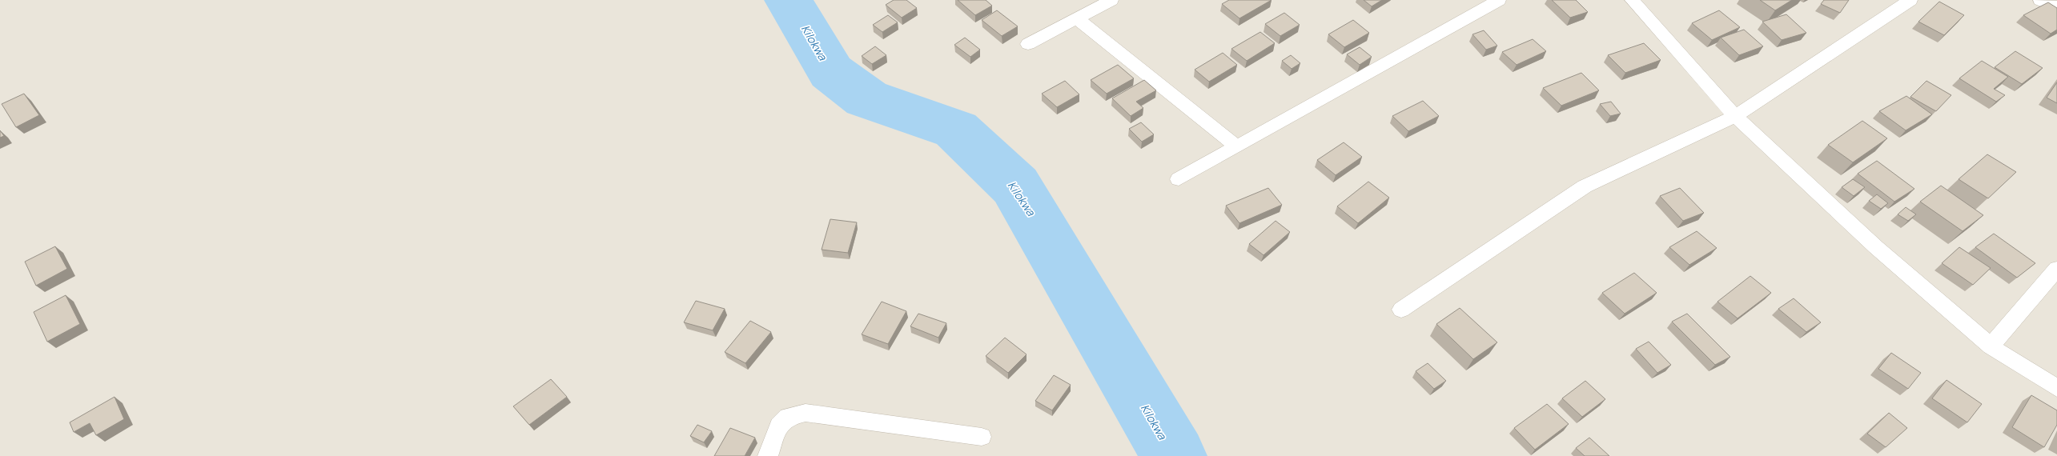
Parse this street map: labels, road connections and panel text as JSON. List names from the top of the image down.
{
  "water": ["Kilokwa"]
}
